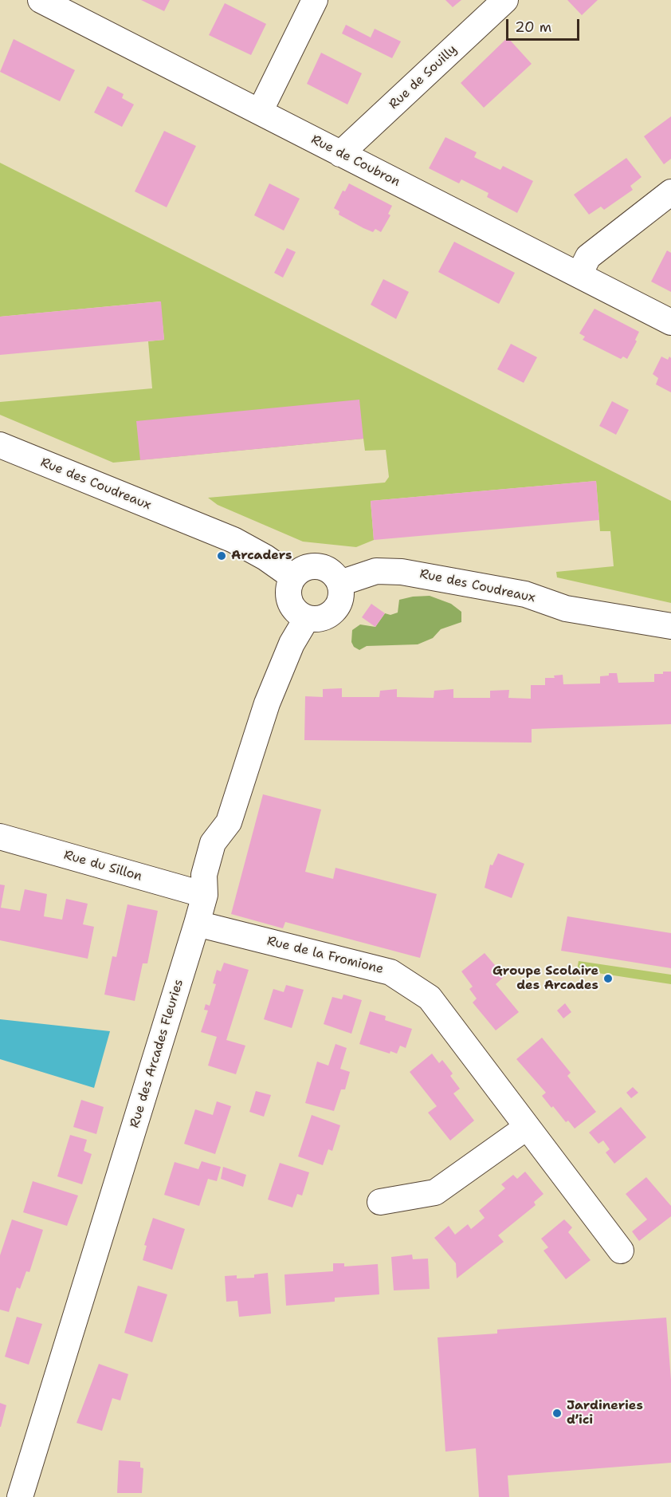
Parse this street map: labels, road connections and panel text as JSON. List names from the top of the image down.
{
  "streets": {
    "street": [
      "Rue de Souilly",
      "Rue de Coubron",
      "Rue des Coudreaux",
      "Rue du Sillon",
      "Rue de la Fromione",
      "Rue des Arcades Fleuries"
    ]
  },
  "crossings": [
    ["Rue de Souilly", "Rue de Coubron"],
    ["Rue des Coudreaux", "Rue des Arcades Fleuries"],
    ["Rue du Sillon", "Rue des Arcades Fleuries"],
    ["Rue de la Fromione", "Rue des Arcades Fleuries"]
  ],
  "places": ["Arcaders", "Groupe Scolaire des Arcades", "Jardineries d’ici"],
  "scale_bar": "20 m"
}
